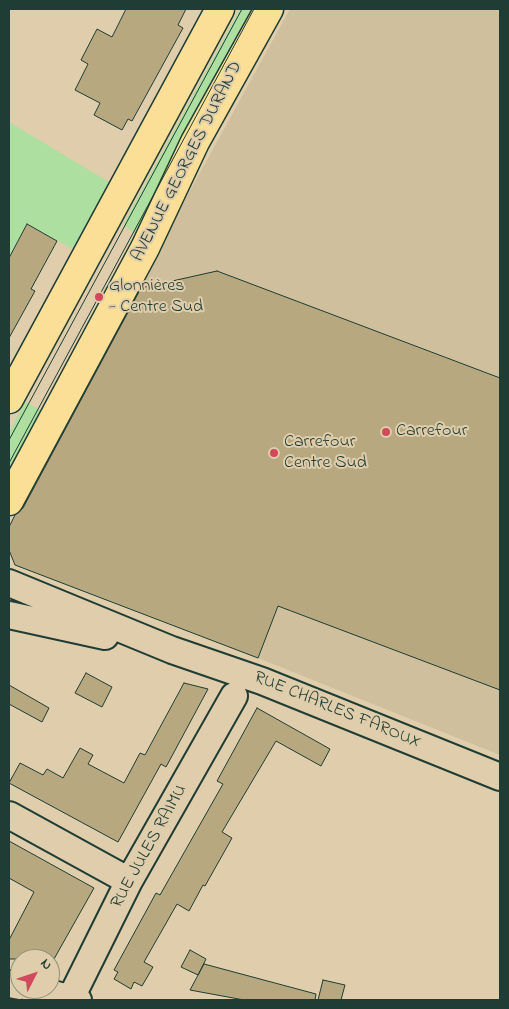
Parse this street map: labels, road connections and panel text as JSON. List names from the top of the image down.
{
  "streets": {
    "main road": ["AVENUE GEORGES DURAND"],
    "street": ["RUE CHARLES FAROUX", "RUE JULES RAIMU"]
  },
  "places": ["Glonnières - Centre Sud", "Carrefour", "Carrefour Centre Sud"],
  "north": "top right"
}
